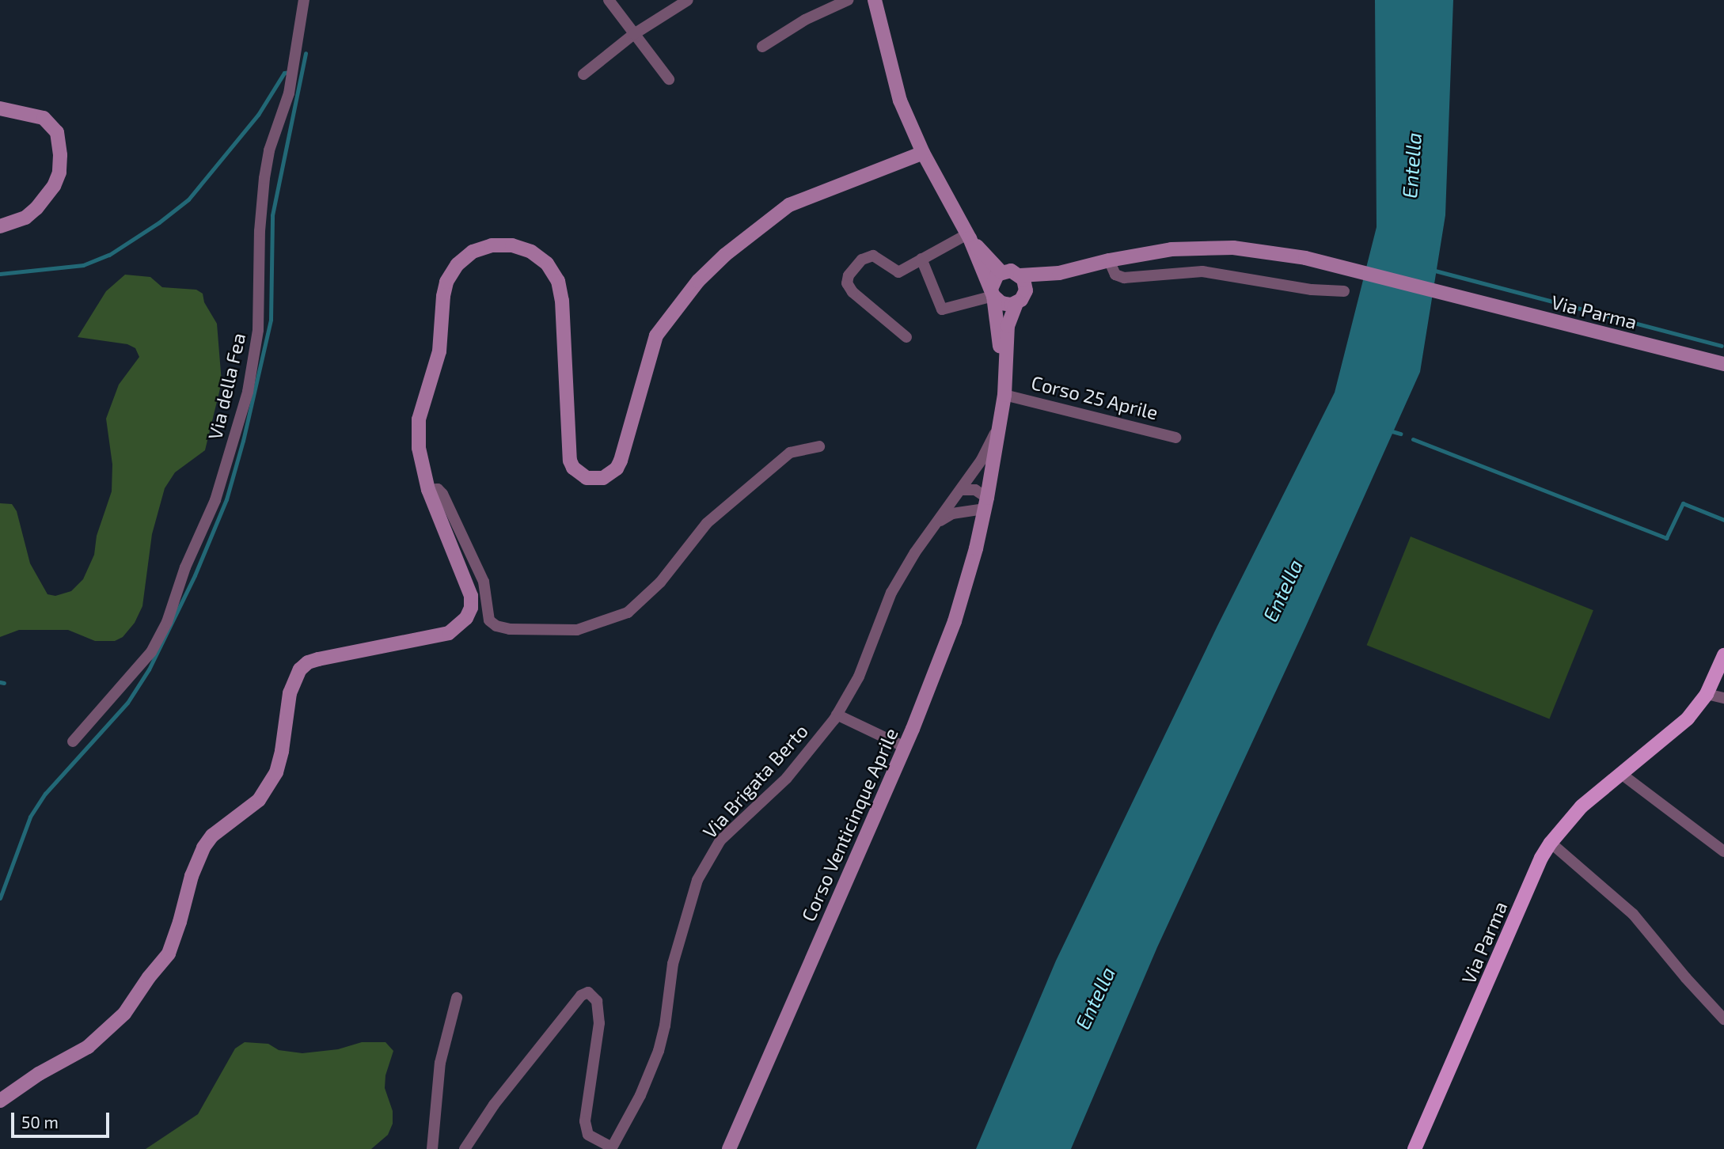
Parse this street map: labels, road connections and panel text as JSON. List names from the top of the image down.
{
  "streets": {
    "main road": ["Via Parma", "Corso 25 Aprile", "Corso Venticinque Aprile"],
    "street": ["Via della Fea", "Via Brigata Berto"]
  },
  "crossings": [
    ["Corso 25 Aprile", "Via Brigata Berto"],
    ["Corso 25 Aprile", "Corso Venticinque Aprile"]
  ],
  "water": ["Entella"],
  "scale_bar": "50 m"
}
